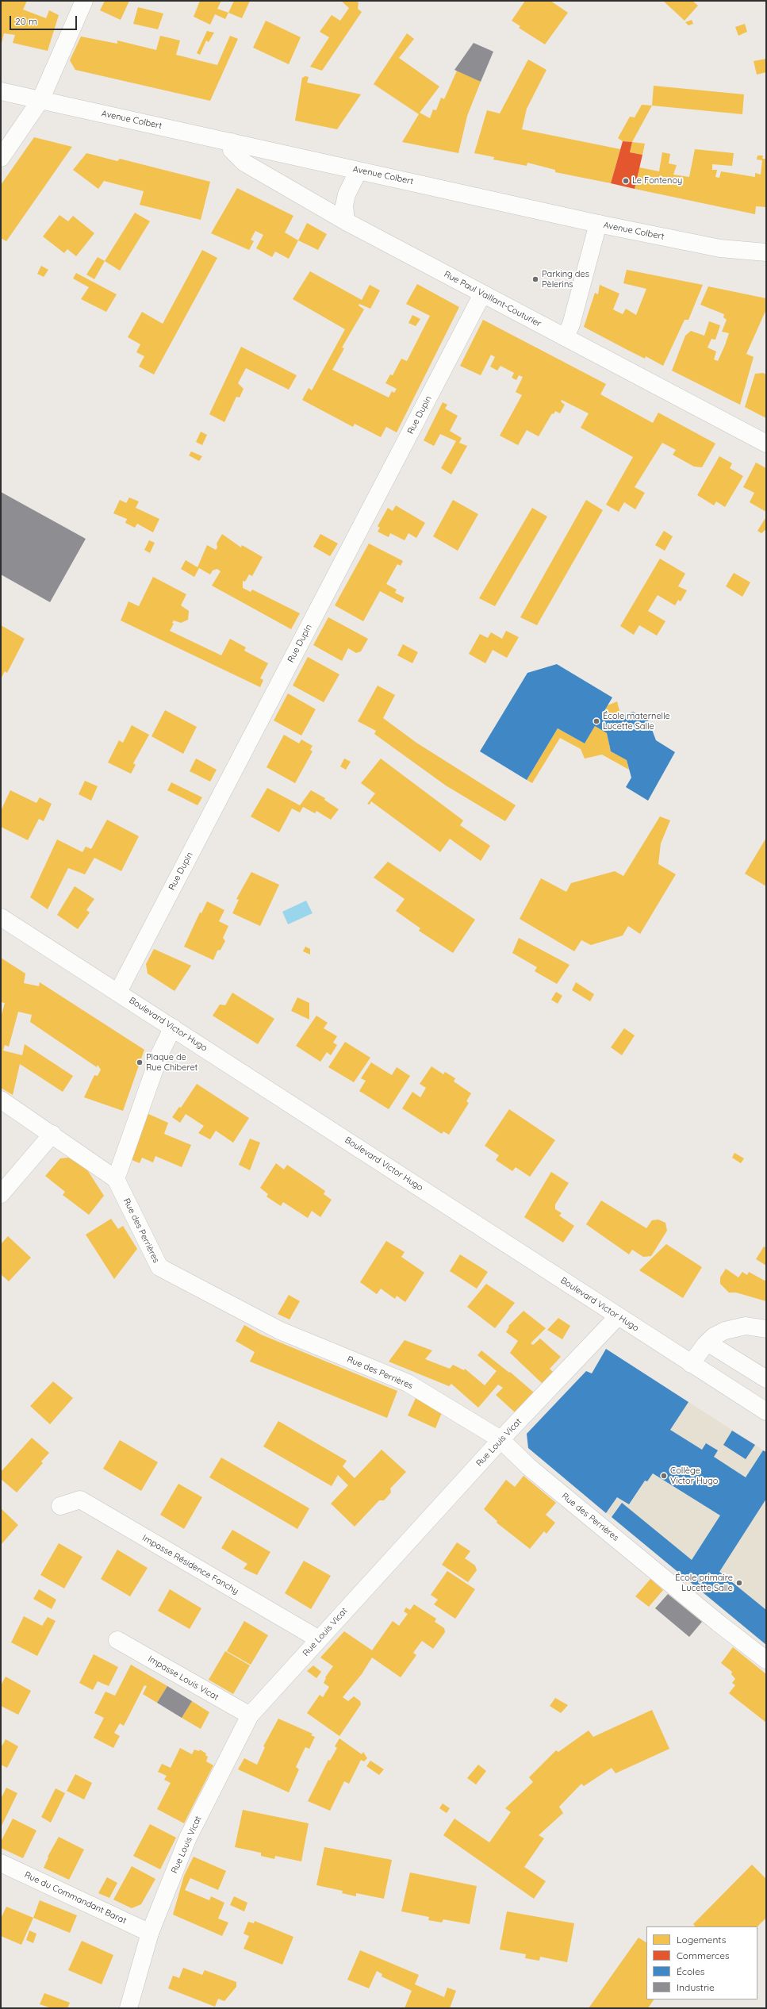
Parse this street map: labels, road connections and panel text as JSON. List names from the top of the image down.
{
  "streets": {
    "street": [
      "Avenue Colbert",
      "Rue Paul Vaillant-Couturier",
      "Rue Dupin",
      "Boulevard Victor Hugo",
      "Rue des Perrières",
      "Rue Louis Vicat",
      "Impasse Résidence Fanchy",
      "Impasse Louis Vicat",
      "Rue du Commandant Barat"
    ]
  },
  "crossings": [
    ["Avenue Colbert", "Rue Paul Vaillant-Couturier"],
    ["Rue Paul Vaillant-Couturier", "Rue Dupin"],
    ["Rue Dupin", "Boulevard Victor Hugo"],
    ["Boulevard Victor Hugo", "Rue Louis Vicat"],
    ["Rue des Perrières", "Rue Louis Vicat"],
    ["Rue Louis Vicat", "Impasse Résidence Fanchy"],
    ["Rue Louis Vicat", "Impasse Louis Vicat"],
    ["Rue Louis Vicat", "Rue du Commandant Barat"]
  ],
  "places": [
    "Le Fontenoy",
    "Parking des Pèlerins",
    "École maternelle Lucette Salle",
    "Plaque de Rue Chiberet",
    "Collège Victor Hugo",
    "École primaire Lucette Salle"
  ],
  "legend": [
    "Logements",
    "Commerces",
    "Écoles",
    "Industrie"
  ],
  "scale_bar": "20 m"
}
